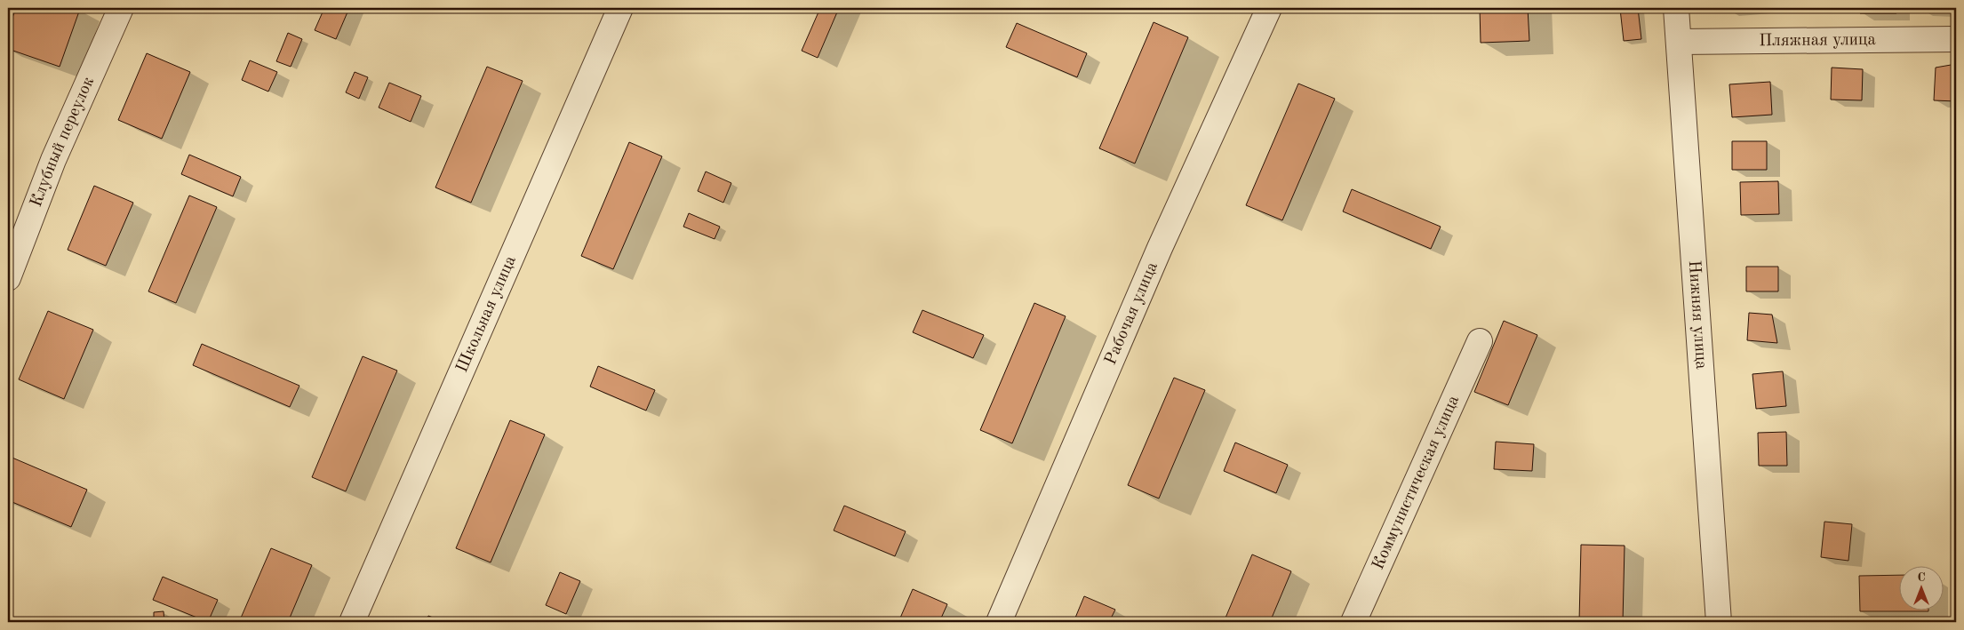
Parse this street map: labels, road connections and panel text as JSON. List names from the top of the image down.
{
  "streets": {
    "street": [
      "Пляжная улица",
      "Клубный переулок",
      "Рабочая улица",
      "Нижняя улица",
      "Школьная улица",
      "Коммунистическая улица"
    ]
  },
  "crossings": [
    ["Пляжная улица", "Нижняя улица"]
  ],
  "north": "top"
}
